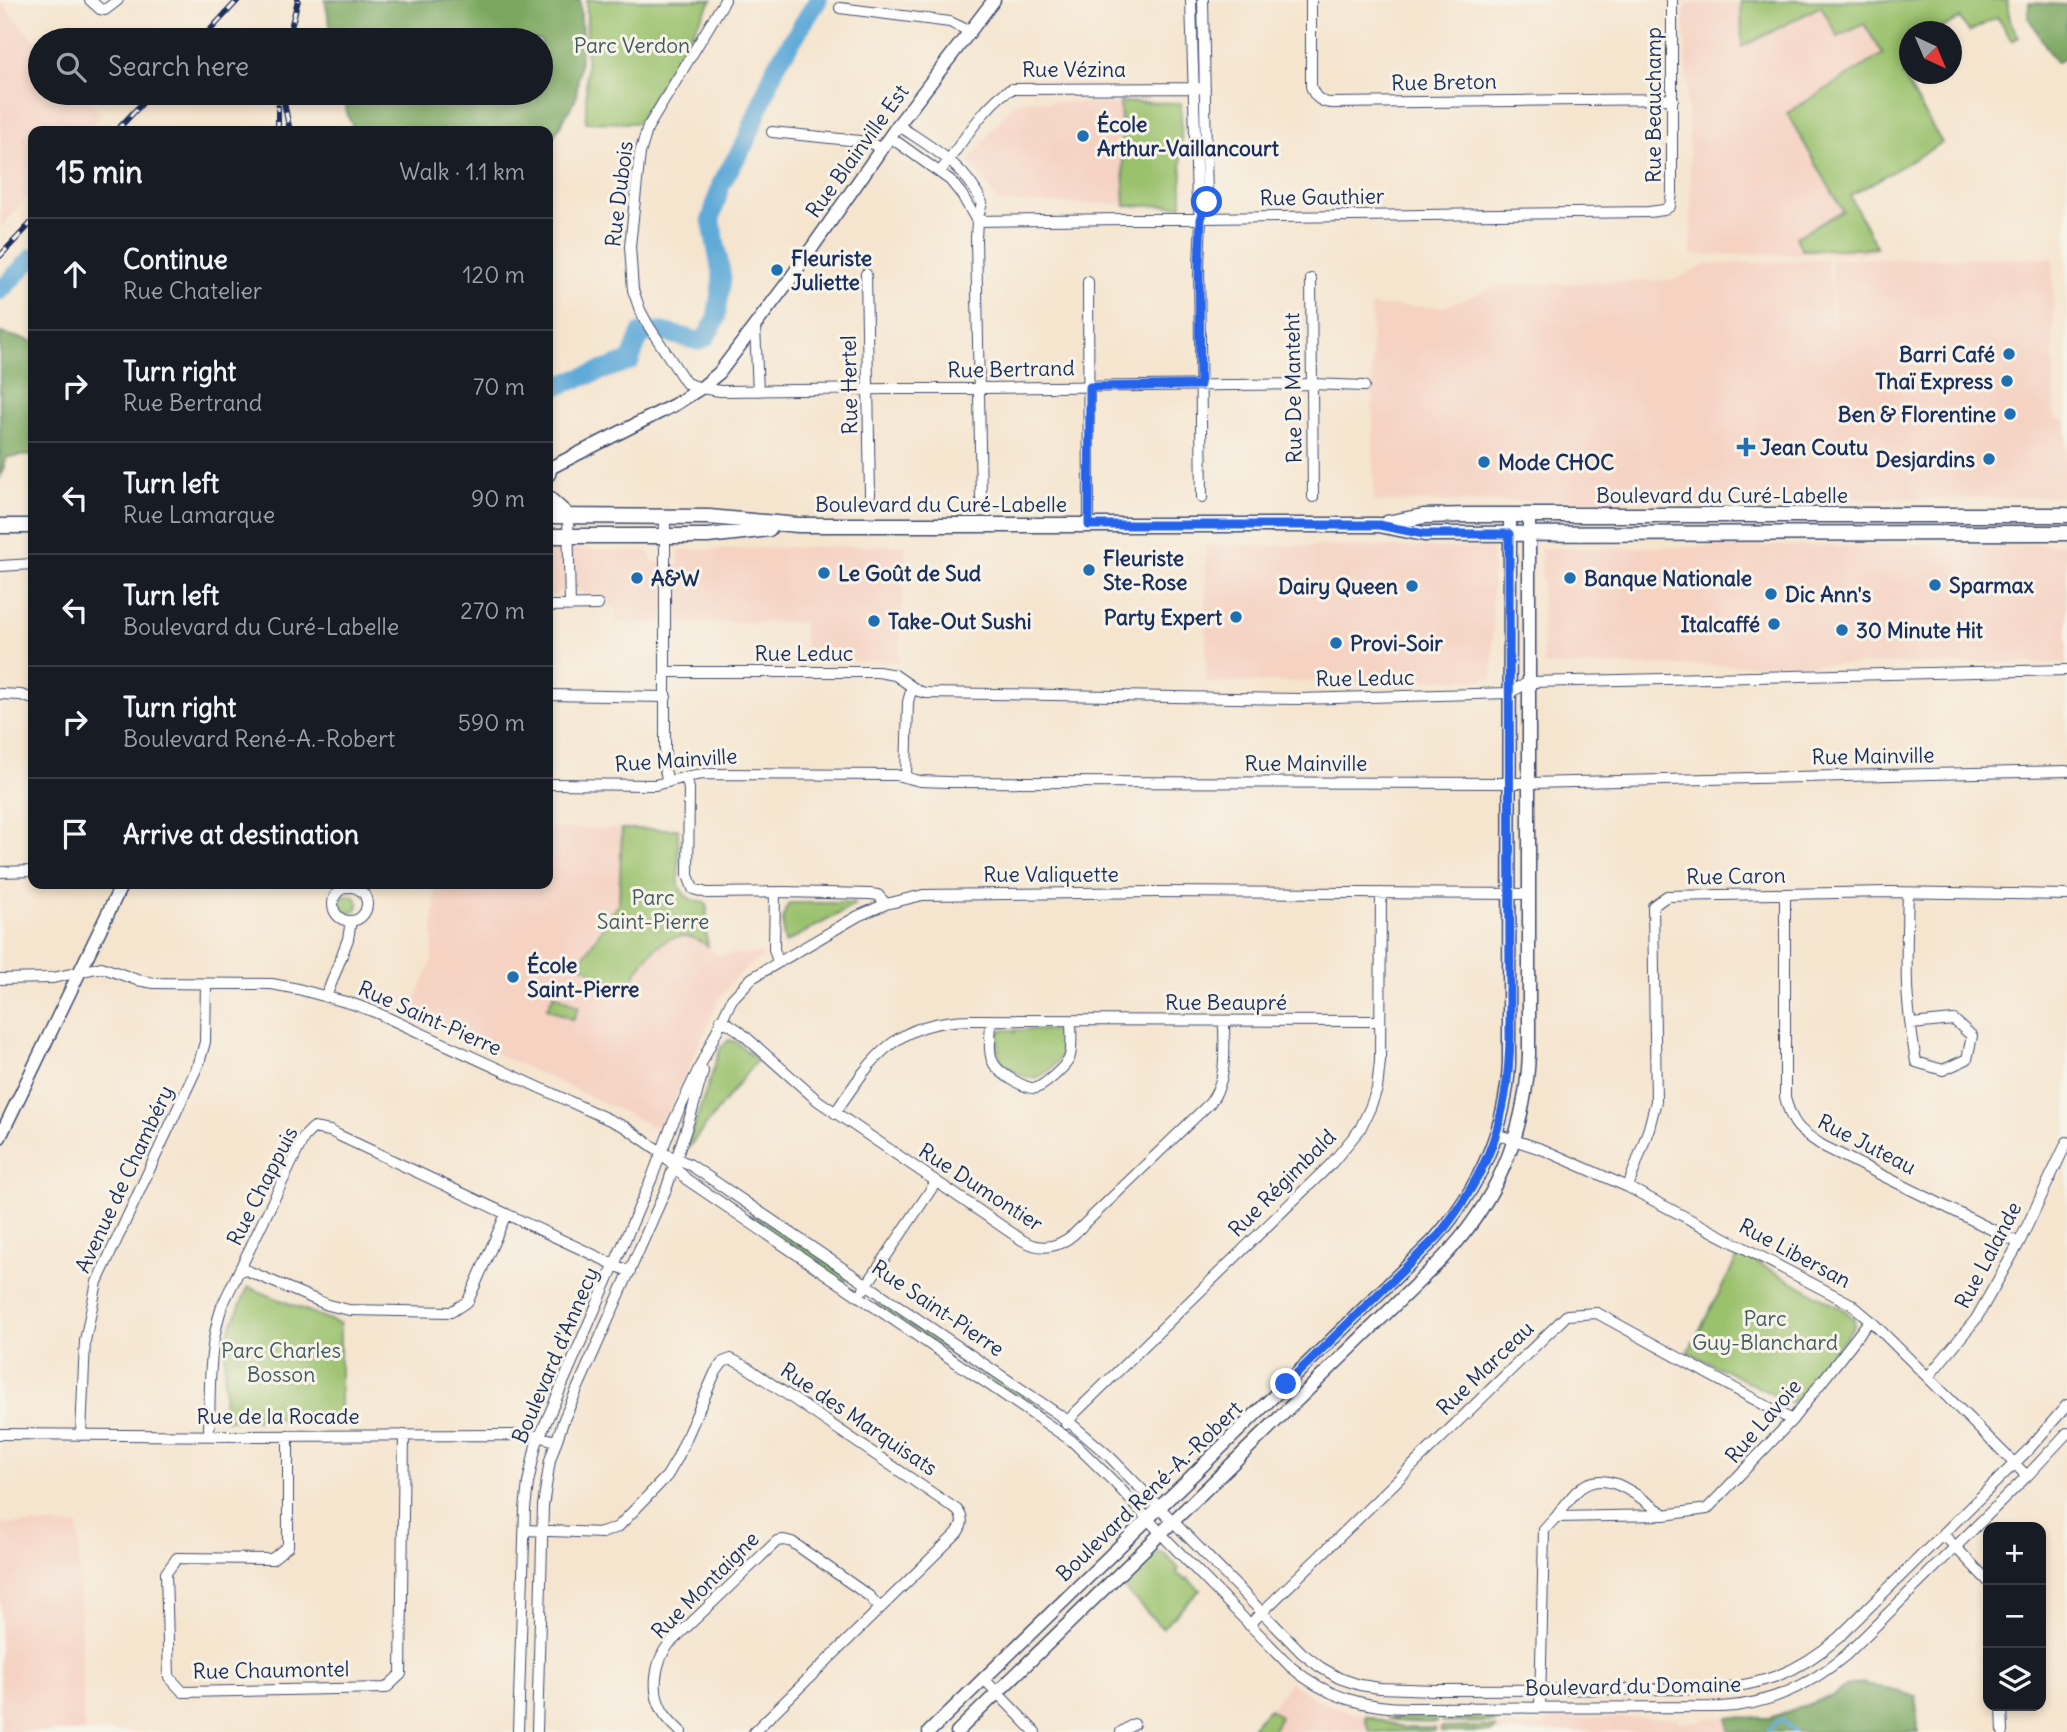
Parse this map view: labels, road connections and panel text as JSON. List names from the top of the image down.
{
  "streets": {
    "main road": ["Boulevard du Curé-Labelle"],
    "street": [
      "Rue Vézina",
      "Rue Breton",
      "Rue Beauchamp",
      "Rue Blainville Est",
      "Rue Dubois",
      "Rue Gauthier",
      "Rue Bertrand",
      "Rue Hertel",
      "Rue De Manteht",
      "Rue Leduc",
      "Rue Mainville",
      "Rue Valiquette",
      "Rue Caron",
      "Rue Beaupré",
      "Rue Saint-Pierre",
      "Rue Juteau",
      "Avenue de Chambéry",
      "Rue Régimbald",
      "Rue Chappuis",
      "Rue Dumontier",
      "Rue Libersan",
      "Rue Lalande",
      "Boulevard d'Annecy",
      "Rue Marceau",
      "Rue de la Rocade",
      "Rue des Marquisats",
      "Rue Lavoie",
      "Boulevard René-A.-Robert",
      "Rue Montaigne",
      "Rue Chaumontel",
      "Boulevard du Domaine"
    ]
  },
  "crossings": [
    ["Rue Breton", "Rue Beauchamp"],
    ["Rue Beauchamp", "Rue Gauthier"],
    ["Rue Blainville Est", "Rue Dubois"],
    ["Rue Blainville Est", "Rue Bertrand"],
    ["Rue Dubois", "Rue Bertrand"],
    ["Rue Bertrand", "Rue Hertel"],
    ["Rue Bertrand", "Rue De Manteht"],
    ["Boulevard du Curé-Labelle", "Boulevard René-A.-Robert"],
    ["Rue Leduc", "Boulevard René-A.-Robert"],
    ["Rue Mainville", "Boulevard René-A.-Robert"],
    ["Rue Valiquette", "Rue Régimbald"],
    ["Rue Valiquette", "Boulevard d'Annecy"],
    ["Rue Valiquette", "Boulevard René-A.-Robert"],
    ["Rue Caron", "Rue Juteau"],
    ["Rue Caron", "Rue Libersan"],
    ["Rue Beaupré", "Rue Régimbald"],
    ["Rue Beaupré", "Rue Dumontier"],
    ["Rue Saint-Pierre", "Avenue de Chambéry"],
    ["Rue Saint-Pierre", "Rue Régimbald"],
    ["Rue Saint-Pierre", "Boulevard d'Annecy"],
    ["Rue Saint-Pierre", "Boulevard René-A.-Robert"],
    ["Rue Saint-Pierre", "Boulevard du Domaine"],
    ["Rue Juteau", "Rue Lalande"],
    ["Avenue de Chambéry", "Rue de la Rocade"],
    ["Rue Chappuis", "Boulevard d'Annecy"],
    ["Rue Chappuis", "Rue de la Rocade"],
    ["Rue Dumontier", "Boulevard d'Annecy"],
    ["Rue Libersan", "Rue Lalande"],
    ["Rue Libersan", "Rue Lavoie"],
    ["Rue Libersan", "Boulevard René-A.-Robert"],
    ["Rue Libersan", "Boulevard du Domaine"],
    ["Boulevard d'Annecy", "Rue de la Rocade"],
    ["Boulevard d'Annecy", "Rue des Marquisats"],
    ["Rue Marceau", "Rue Lavoie"],
    ["Rue Marceau", "Boulevard du Domaine"],
    ["Rue de la Rocade", "Rue Chaumontel"],
    ["Rue des Marquisats", "Rue Montaigne"],
    ["Boulevard René-A.-Robert", "Boulevard du Domaine"]
  ],
  "parks": [
    "Parc Verdon",
    "Parc Saint-Pierre",
    "Parc Guy-Blanchard",
    "Parc Charles Bosson"
  ],
  "places": {
    "other": [
      "École Arthur-Vaillancourt",
      "Fleuriste Juliette",
      "Barri Café",
      "Thaï Express",
      "Ben & Florentine",
      "Desjardins",
      "Mode CHOC",
      "Fleuriste Ste-Rose",
      "Le Goût de Sud",
      "A&W",
      "Banque Nationale",
      "Sparmax",
      "Dairy Queen",
      "Dic Ann's",
      "Party Expert",
      "Take-Out Sushi",
      "Italcaffé",
      "30 Minute Hit",
      "Provi-Soir",
      "École Saint-Pierre"
    ],
    "health": ["Jean Coutu"]
  },
  "north": "bottom right",
  "page": {
    "search": "Search here",
    "heading": ["15 min", "Walk · 1.1 km"],
    "list": [
      ["Continue", "Rue Chatelier", "120 m"],
      ["Turn right", "Rue Bertrand", "70 m"],
      ["Turn left", "Rue Lamarque", "90 m"],
      ["Turn left", "Boulevard du Curé-Labelle", "270 m"],
      ["Turn right", "Boulevard René-A.-Robert", "590 m"],
      "Arrive at destination"
    ],
    "map_buttons": ["+", "−"]
  }
}
